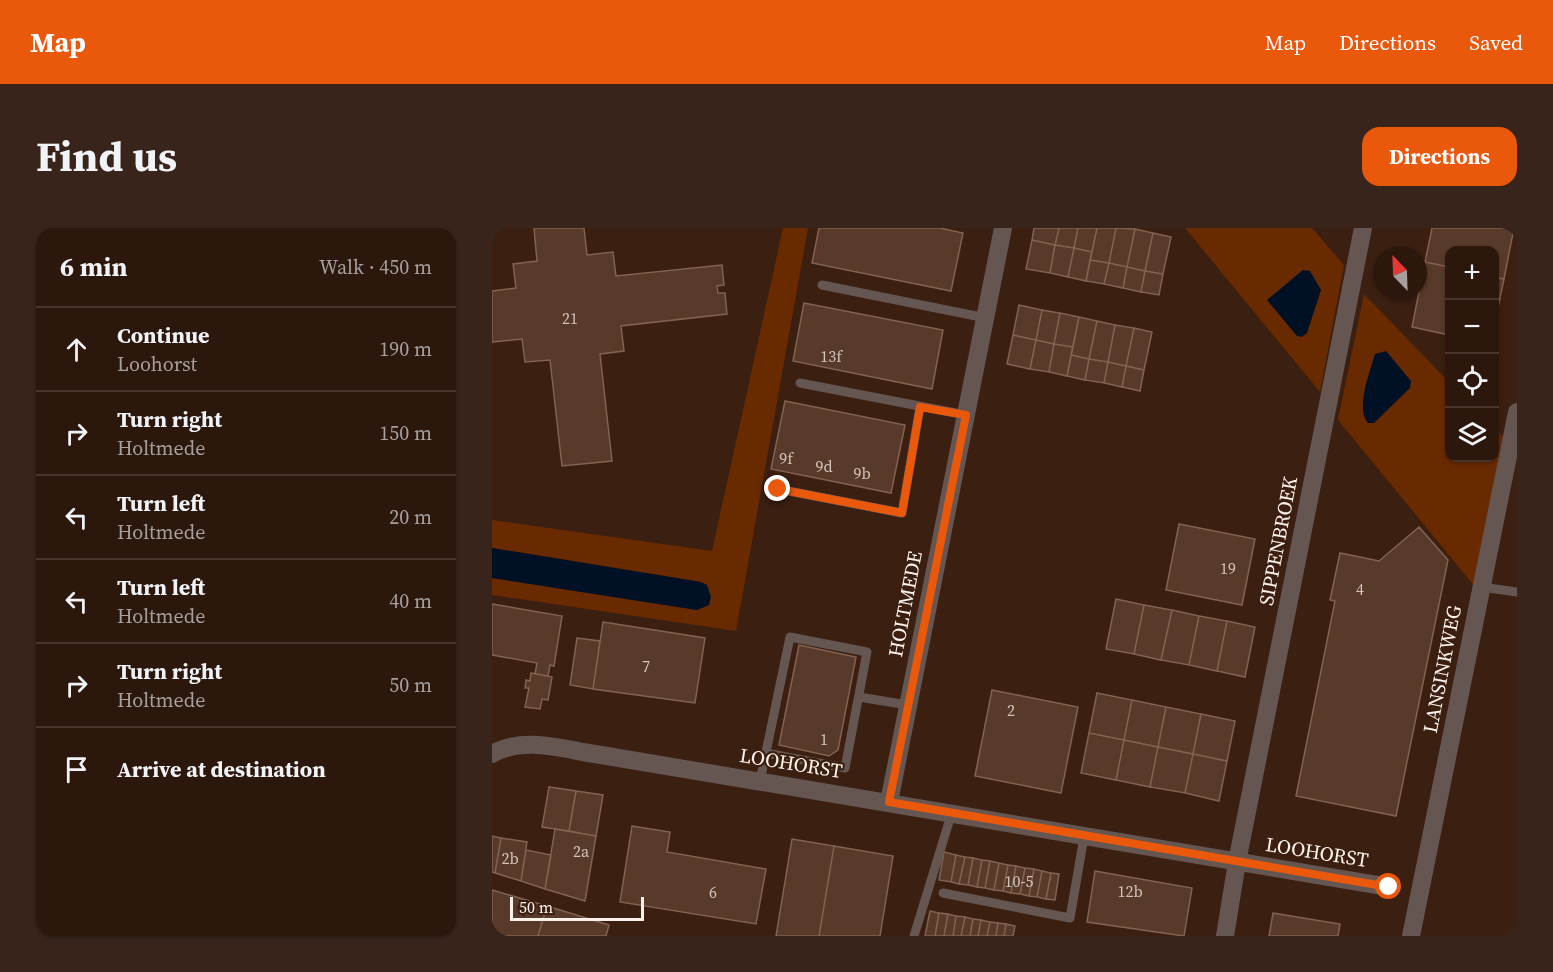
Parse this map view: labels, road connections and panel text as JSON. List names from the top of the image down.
{
  "streets": {
    "street": [
      "SIPPENBROEK",
      "HOLTMEDE",
      "LANSINKWEG",
      "LOOHORST"
    ]
  },
  "crossings": [
    ["SIPPENBROEK", "LOOHORST"],
    ["HOLTMEDE", "LOOHORST"]
  ],
  "house_numbers": [
    "21",
    "13f",
    "9f",
    "9d",
    "9b",
    "19",
    "4",
    "7",
    "2",
    "1",
    "2a",
    "2b",
    "10-5",
    "12b",
    "6"
  ],
  "scale_bar": "50 m",
  "north": "top left",
  "page": {
    "header": "Map",
    "nav": ["Map", "Directions", "Saved"],
    "title": "Find us",
    "buttons": "Directions",
    "heading": ["6 min", "Walk · 450 m"],
    "map_buttons": ["+", "−"],
    "list": [
      ["Continue", "Loohorst", "190 m"],
      ["Turn right", "Holtmede", "150 m"],
      ["Turn left", "Holtmede", "20 m"],
      ["Turn left", "Holtmede", "40 m"],
      ["Turn right", "Holtmede", "50 m"],
      "Arrive at destination"
    ],
    "scale": "50 m"
  }
}
